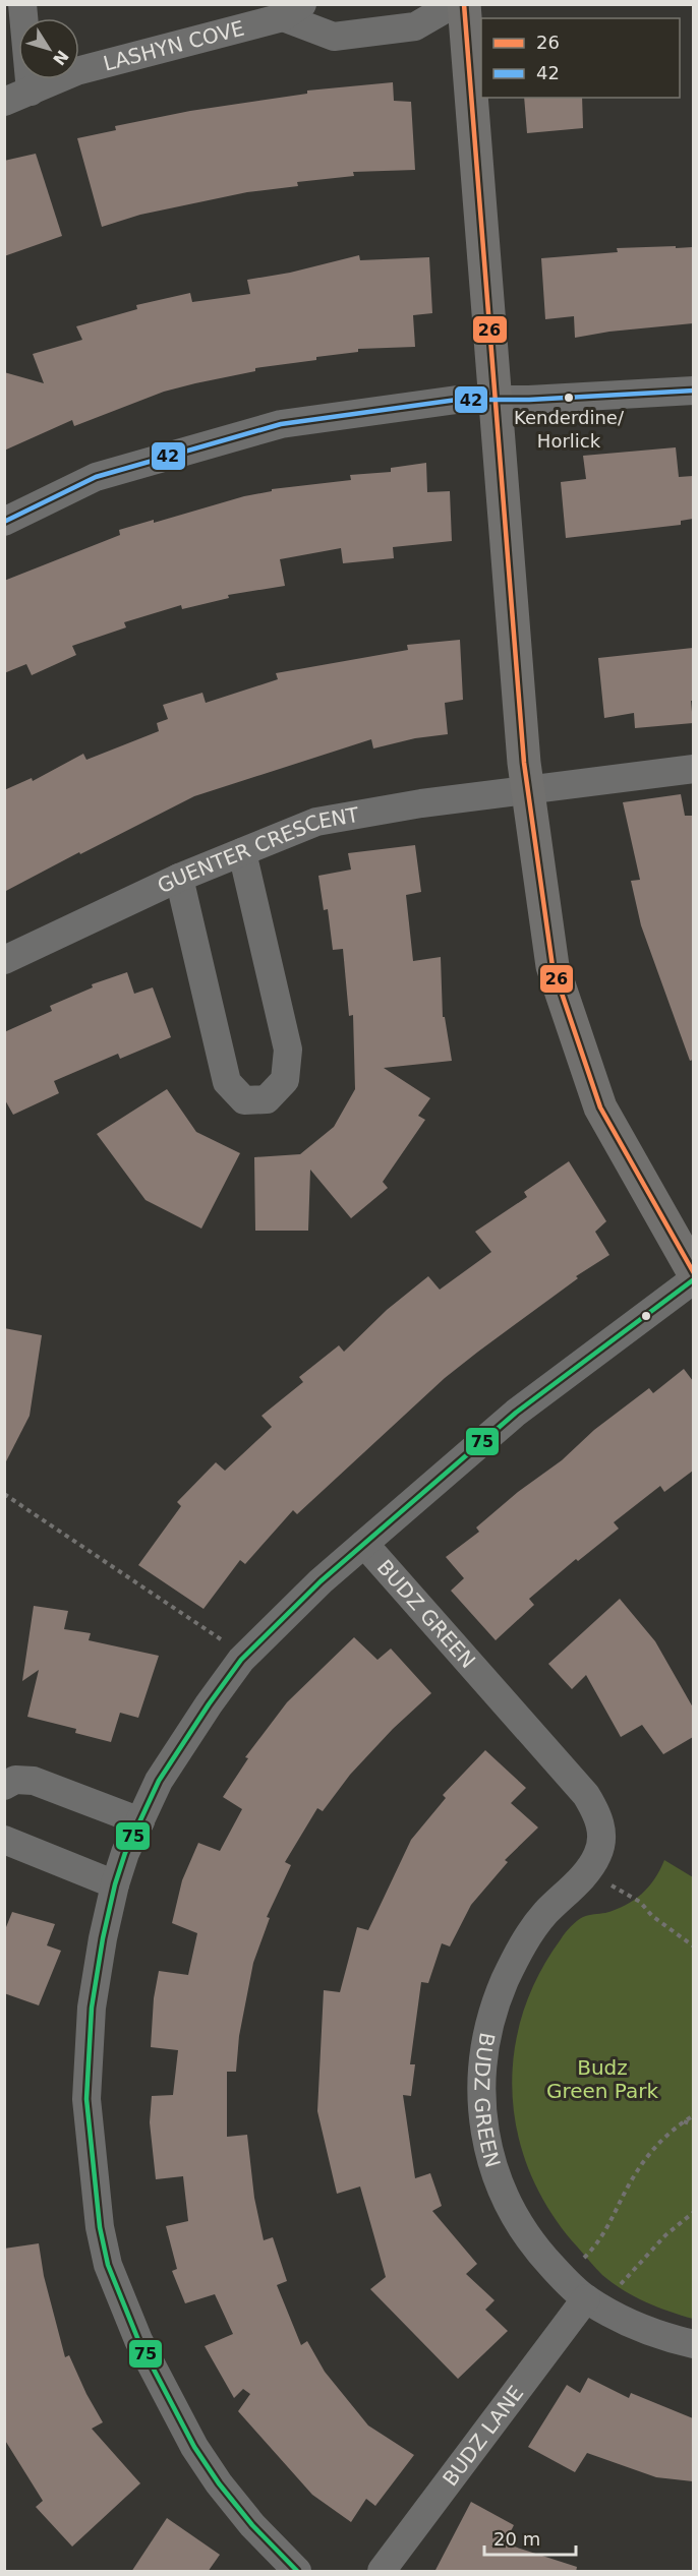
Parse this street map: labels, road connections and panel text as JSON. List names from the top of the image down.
{
  "streets": {
    "street": [
      "LASHYN COVE",
      "GUENTER CRESCENT",
      "BUDZ GREEN",
      "BUDZ LANE"
    ]
  },
  "crossings": [
    ["BUDZ GREEN", "BUDZ LANE"]
  ],
  "parks": ["Budz Green Park"],
  "places": ["Kenderdine/ Horlick"],
  "lines": ["transit line 26", "transit line 42", "transit line 75"],
  "legend": ["26", "42"],
  "scale_bar": "20 m",
  "north": "bottom right"
}
